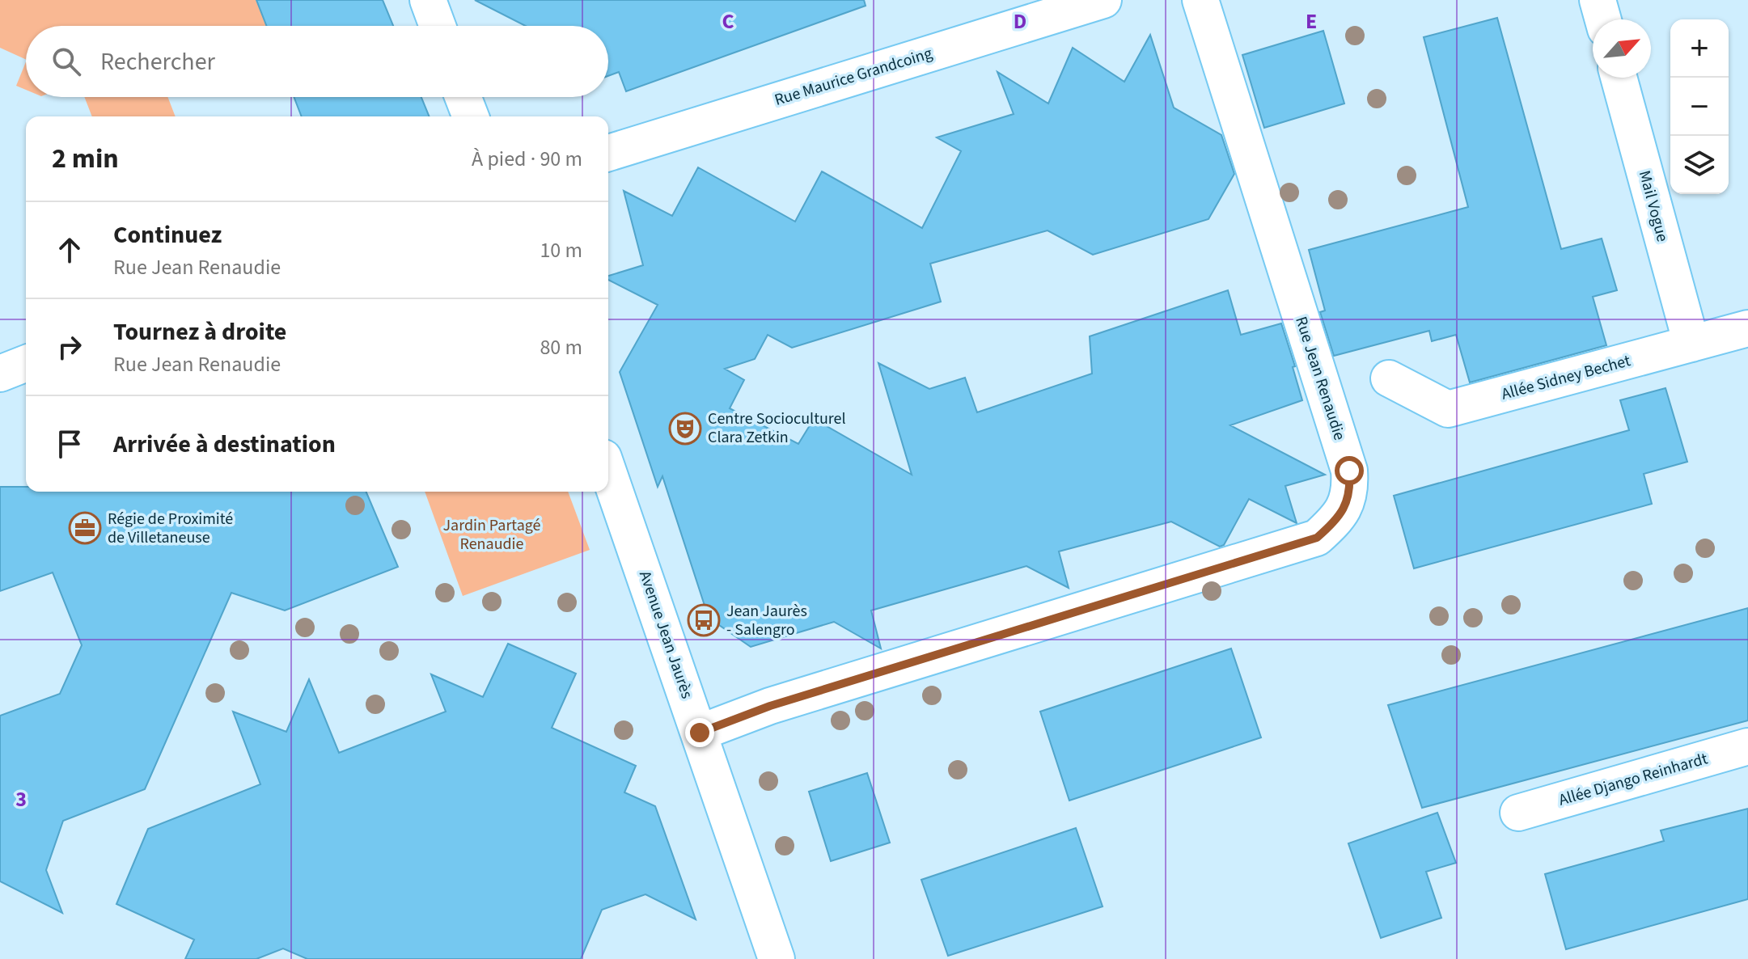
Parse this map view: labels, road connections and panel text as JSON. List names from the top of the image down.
{
  "streets": {
    "street": [
      "Rue Maurice Grandcoing",
      "Mail Vogue",
      "Allée Sidney Bechet",
      "Rue Jean Renaudie",
      "Avenue Jean Jaurès",
      "Allée Django Reinhardt"
    ]
  },
  "crossings": [
    ["Mail Vogue", "Allée Sidney Bechet"],
    ["Rue Jean Renaudie", "Avenue Jean Jaurès"]
  ],
  "parks": ["Jardin Partagé Renaudie"],
  "places": {
    "theatre": ["Centre Socioculturel Clara Zetkin"],
    "office": ["Régie de Proximité de Villetaneuse"],
    "bus stop": ["Jean Jaurès - Salengro"]
  },
  "north": "top right",
  "page": {
    "map_buttons": ["+", "−"],
    "search": "Rechercher",
    "heading": ["2 min", "À pied · 90 m"],
    "list": [
      ["Continuez", "Rue Jean Renaudie", "10 m"],
      ["Tournez à droite", "Rue Jean Renaudie", "80 m"],
      "Arrivée à destination"
    ]
  },
  "grid": {
    "columns": ["C", "D", "E"],
    "rows": ["3"]
  }
}
